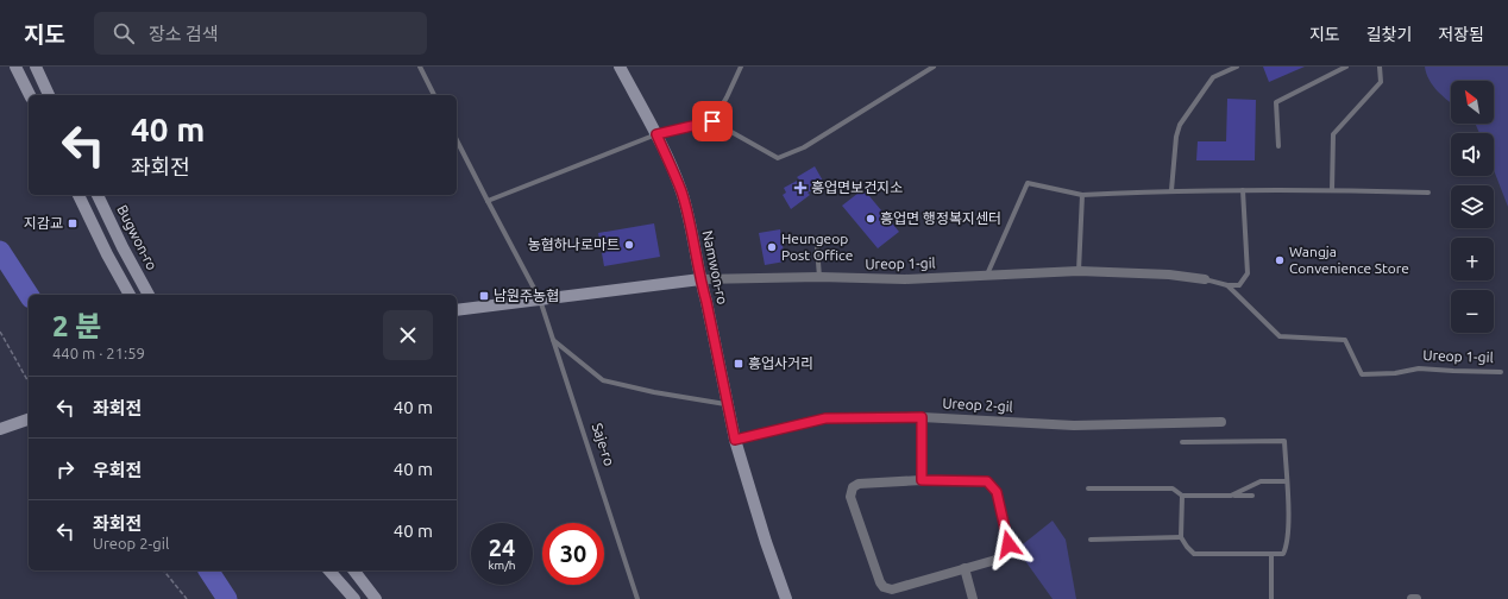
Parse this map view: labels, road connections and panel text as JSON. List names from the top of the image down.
{
  "streets": {
    "street": [
      "Bugwon-ro",
      "Ureop 1-gil",
      "Namwon-ro",
      "Ureop 2-gil"
    ],
    "lane": ["Saje-ro"]
  },
  "crossings": [
    ["Ureop 1-gil", "Namwon-ro"],
    ["Namwon-ro", "Ureop 2-gil"]
  ],
  "places": {
    "health": ["흥업면보건지소"],
    "other": [
      "흥업면 행정복지센터",
      "농협하나로마트",
      "Heungeop Post Office",
      "Wangja Convenience Store"
    ],
    "transit": ["지감교", "남원주농협", "흥업사거리"]
  },
  "north": "top left",
  "page": {
    "header": "지도",
    "search": "장소 검색",
    "nav": ["지도", "길찾기", "저장됨"],
    "map_buttons": ["+", "−"],
    "turn": ["40 m", "좌회전"],
    "heading": ["2 분", "440 m · 21:59"],
    "list": [
      {
        "name": "좌회전",
        "value": "40 m"
      },
      {
        "name": "우회전",
        "value": "40 m"
      },
      {
        "name": "좌회전",
        "note": "Ureop 2-gil",
        "value": "40 m"
      }
    ],
    "speed": "24 km/h",
    "limit": "30"
  }
}
